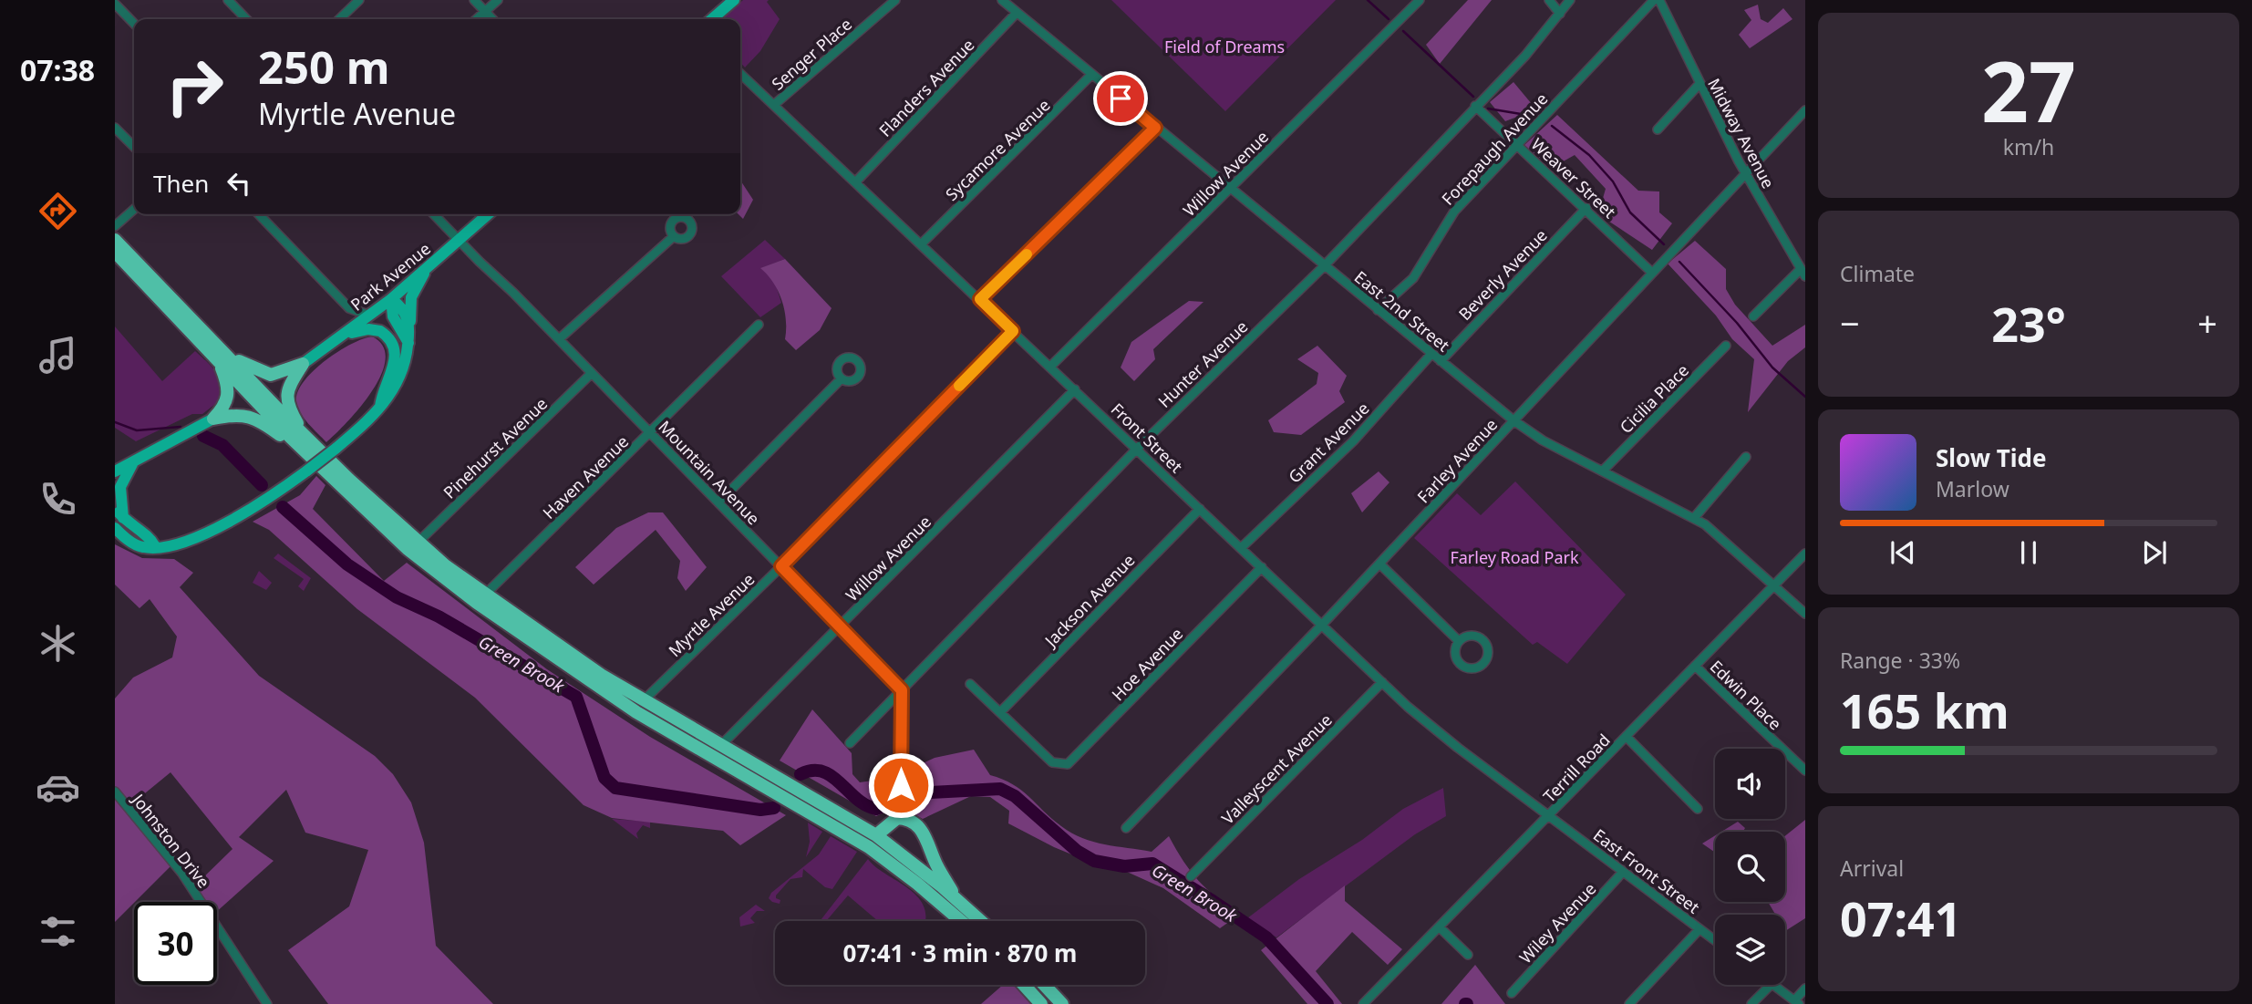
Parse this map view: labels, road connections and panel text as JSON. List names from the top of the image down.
{
  "streets": {
    "main road": ["Park Avenue"],
    "street": [
      "Senger Place",
      "Flanders Avenue",
      "Midway Avenue",
      "Forepaugh Avenue",
      "Sycamore Avenue",
      "Willow Avenue",
      "Weaver Street",
      "Beverly Avenue",
      "East 2nd Street",
      "Hunter Avenue",
      "Cicilia Place",
      "Front Street",
      "Grant Avenue",
      "Pinehurst Avenue",
      "Farley Avenue",
      "Mountain Avenue",
      "Haven Avenue",
      "Jackson Avenue",
      "Myrtle Avenue",
      "Hoe Avenue",
      "Edwin Place",
      "Terrill Road",
      "Valleyscent Avenue",
      "Johnston Drive",
      "East Front Street",
      "Wiley Avenue"
    ]
  },
  "crossings": [
    ["Senger Place", "Front Street"],
    ["Flanders Avenue", "East 2nd Street"],
    ["Flanders Avenue", "Front Street"],
    ["Midway Avenue", "Farley Avenue"],
    ["Forepaugh Avenue", "Weaver Street"],
    ["Forepaugh Avenue", "East 2nd Street"],
    ["Sycamore Avenue", "East 2nd Street"],
    ["Sycamore Avenue", "Front Street"],
    ["Willow Avenue", "East 2nd Street"],
    ["Willow Avenue", "Front Street"],
    ["Willow Avenue", "Mountain Avenue"],
    ["Weaver Street", "Beverly Avenue"],
    ["Weaver Street", "Hunter Avenue"],
    ["Weaver Street", "Farley Avenue"],
    ["Beverly Avenue", "East 2nd Street"],
    ["Park Avenue", "Mountain Avenue"],
    ["East 2nd Street", "Hunter Avenue"],
    ["East 2nd Street", "Cicilia Place"],
    ["East 2nd Street", "Grant Avenue"],
    ["East 2nd Street", "Farley Avenue"],
    ["East 2nd Street", "Terrill Road"],
    ["Hunter Avenue", "Front Street"],
    ["Hunter Avenue", "Mountain Avenue"],
    ["Front Street", "Grant Avenue"],
    ["Front Street", "Farley Avenue"],
    ["Front Street", "Jackson Avenue"],
    ["Front Street", "Myrtle Avenue"],
    ["Front Street", "Hoe Avenue"],
    ["Front Street", "Terrill Road"],
    ["Front Street", "Valleyscent Avenue"],
    ["Front Street", "East Front Street"],
    ["Pinehurst Avenue", "Mountain Avenue"],
    ["Mountain Avenue", "Haven Avenue"],
    ["Mountain Avenue", "Myrtle Avenue"],
    ["Jackson Avenue", "Hoe Avenue"],
    ["Edwin Place", "Terrill Road"],
    ["Terrill Road", "East Front Street"],
    ["East Front Street", "Wiley Avenue"]
  ],
  "water": ["Green Brook"],
  "parks": ["Field of Dreams", "Farley Road Park"],
  "page": {
    "tabs": "07:38",
    "tile": [
      ["27", "km/h"],
      "Climate",
      ["Range · 33%", "165 km"],
      ["Arrival", "07:41"]
    ],
    "turn": ["250 m", "Myrtle Avenue"],
    "then": "Then",
    "heat": ["−", "23°", "+"],
    "song": ["Slow Tide", "Marlow"],
    "limit": "30",
    "trip": "07:41 · 3 min · 870 m"
  }
}
